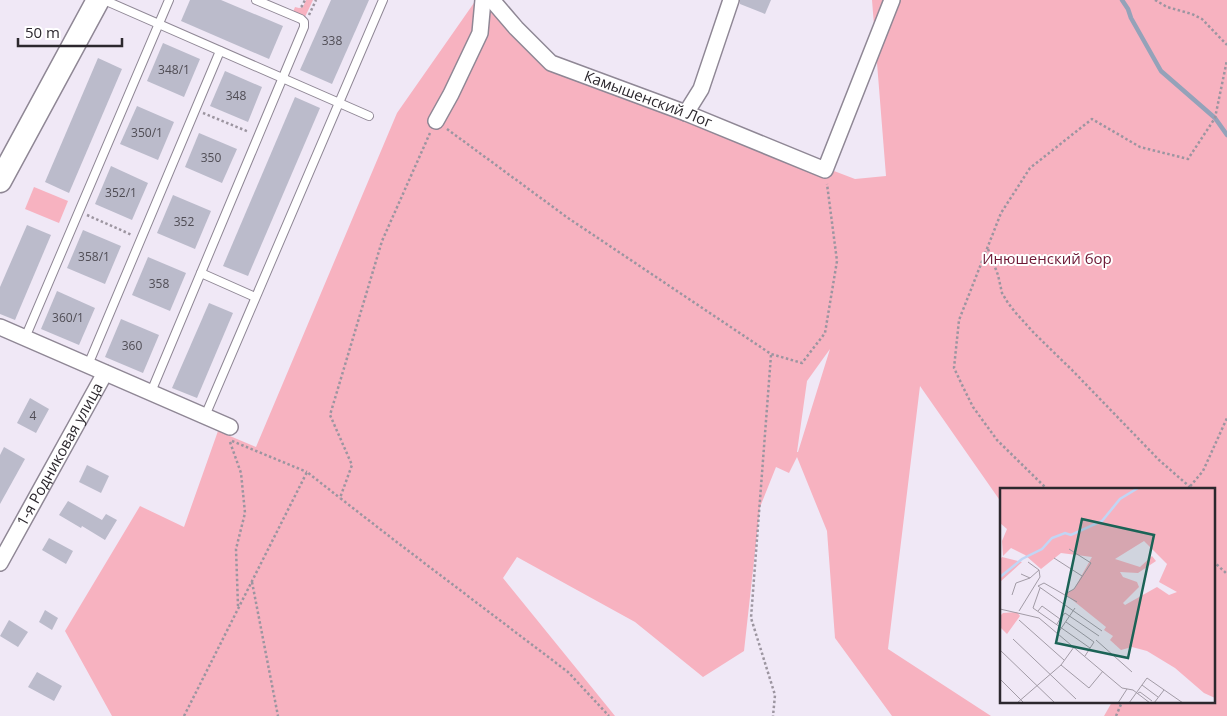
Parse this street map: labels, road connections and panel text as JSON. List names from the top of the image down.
{
  "streets": {
    "street": ["Камышенский Лог", "1-я Родниковая улица"]
  },
  "parks": ["Инюшенский бор"],
  "house_numbers": [
    "338",
    "348/1",
    "348",
    "350/1",
    "350",
    "352/1",
    "352",
    "358/1",
    "358",
    "360/1",
    "360",
    "4"
  ],
  "scale_bar": "50 m"
}
